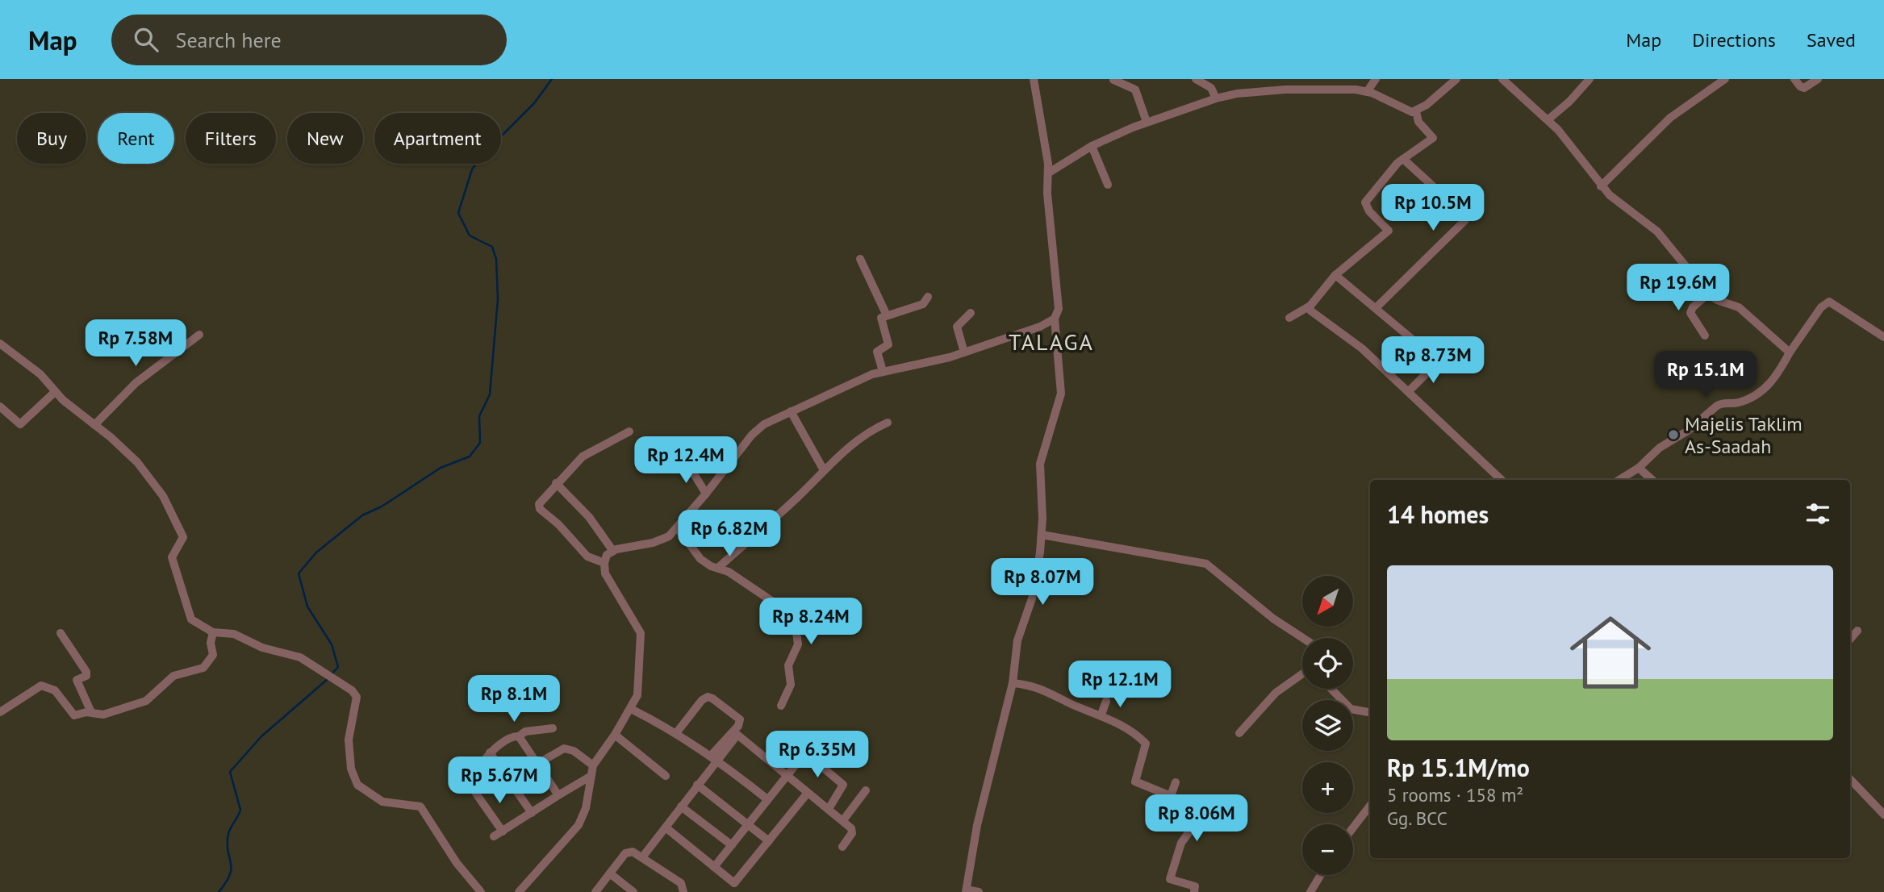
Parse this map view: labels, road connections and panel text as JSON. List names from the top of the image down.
{
  "districts": ["TALAGA"],
  "places": ["Majelis Taklim As-Saadah"],
  "north": "bottom left",
  "page": {
    "header": "Map",
    "search": "Search here",
    "nav": ["Map", "Directions", "Saved"],
    "chip": [
      "Buy",
      "Rent",
      "Filters",
      "New",
      "Apartment"
    ],
    "price": [
      "Rp 10.5M",
      "Rp 19.6M",
      "Rp 7.58M",
      "Rp 8.73M",
      "Rp 15.1M",
      "Rp 12.4M",
      "Rp 6.82M",
      "Rp 8.07M",
      "Rp 8.24M",
      "Rp 12.1M",
      "Rp 8.1M",
      "Rp 6.35M",
      "Rp 5.67M",
      "Rp 8.06M"
    ],
    "heading": "14 homes",
    "list": [
      {
        "name": "Rp 15.1M/mo",
        "note": "5 rooms · 158 m² · Gg. BCC"
      }
    ],
    "map_buttons": ["+", "−"]
  }
}
